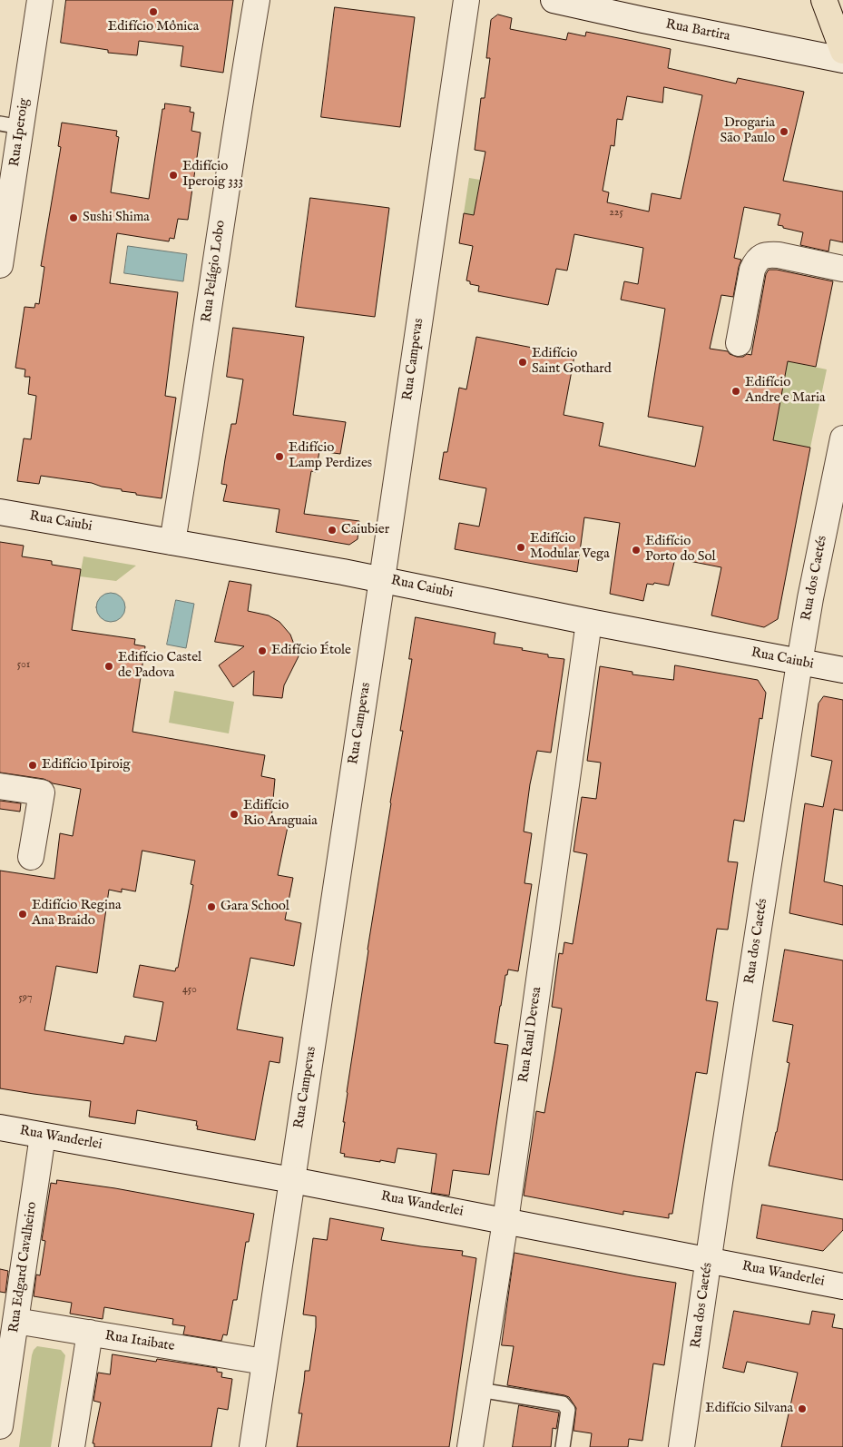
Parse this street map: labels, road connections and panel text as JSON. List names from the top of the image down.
{
  "streets": {
    "street": [
      "Rua Bartira",
      "Rua Iperoig",
      "Rua Pelágio Lobo",
      "Rua Campevas",
      "Rua Caiubi",
      "Rua dos Caetés",
      "Rua Raul Devesa",
      "Rua Wanderlei",
      "Rua Edgard Cavalheiro",
      "Rua Itaibate"
    ]
  },
  "crossings": [
    ["Rua Pelágio Lobo", "Rua Caiubi"],
    ["Rua Campevas", "Rua Caiubi"],
    ["Rua Campevas", "Rua Wanderlei"],
    ["Rua Campevas", "Rua Itaibate"],
    ["Rua Caiubi", "Rua dos Caetés"],
    ["Rua Caiubi", "Rua Raul Devesa"],
    ["Rua dos Caetés", "Rua Wanderlei"],
    ["Rua Raul Devesa", "Rua Wanderlei"],
    ["Rua Wanderlei", "Rua Edgard Cavalheiro"],
    ["Rua Edgard Cavalheiro", "Rua Itaibate"]
  ],
  "places": [
    "Edifício Mônica",
    "Drogaria São Paulo",
    "Edifício Iperoig 333",
    "Sushi Shima",
    "Edifício Saint Gothard",
    "Edifício Andre e Maria",
    "Edifício Lamp Perdizes",
    "Caiubier",
    "Edifício Modular Vega",
    "Edifício Porto do Sol",
    "Edifício Étole",
    "Edifício Castel de Padova",
    "Edifício Ipiroig",
    "Edifício Rio Araguaia",
    "Gara School",
    "Edifício Regina Ana Braido",
    "Edifício Silvana"
  ],
  "house_numbers": [
    "225",
    "501",
    "450",
    "597"
  ]
}
